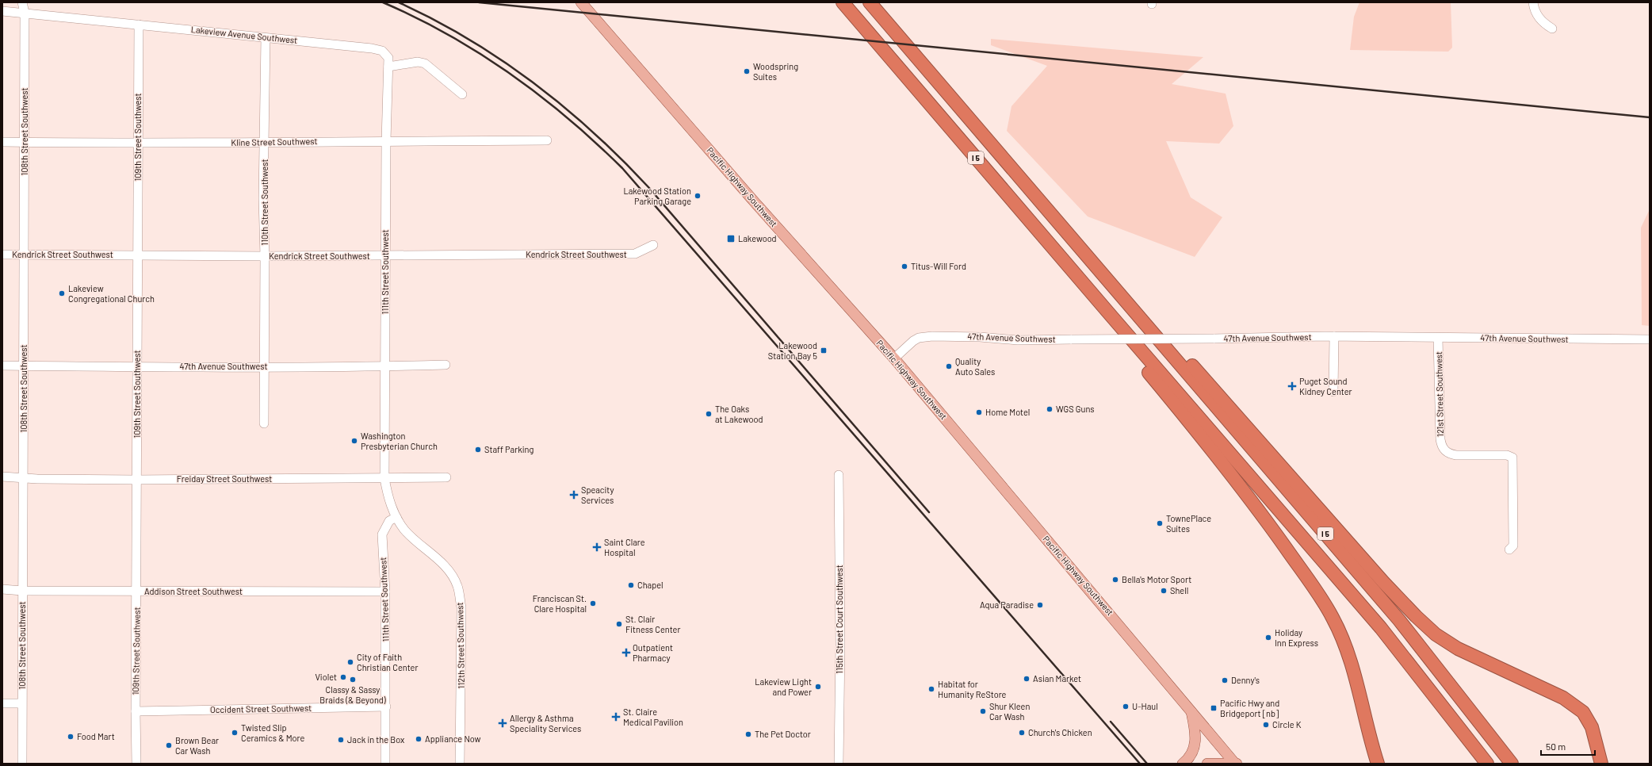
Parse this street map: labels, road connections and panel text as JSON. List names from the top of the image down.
{
  "streets": {
    "highway": ["I 5"],
    "main road": ["Pacific Highway Southwest"],
    "street": [
      "Lakeview Avenue Southwest",
      "108th Street Southwest",
      "109th Street Southwest",
      "Kline Street Southwest",
      "110th Street Southwest",
      "Kendrick Street Southwest",
      "111th Street Southwest",
      "47th Avenue Southwest",
      "121st Street Southwest",
      "Freiday Street Southwest",
      "Addison Street Southwest",
      "115th Street Court Southwest",
      "112th Street Southwest",
      "Occident Street Southwest"
    ]
  },
  "crossings": [
    ["Lakeview Avenue Southwest", "108th Street Southwest"],
    ["Lakeview Avenue Southwest", "109th Street Southwest"],
    ["Lakeview Avenue Southwest", "110th Street Southwest"],
    ["Lakeview Avenue Southwest", "111th Street Southwest"],
    ["108th Street Southwest", "Kline Street Southwest"],
    ["108th Street Southwest", "Kendrick Street Southwest"],
    ["108th Street Southwest", "47th Avenue Southwest"],
    ["108th Street Southwest", "Freiday Street Southwest"],
    ["108th Street Southwest", "Addison Street Southwest"],
    ["109th Street Southwest", "Kline Street Southwest"],
    ["109th Street Southwest", "Kendrick Street Southwest"],
    ["109th Street Southwest", "47th Avenue Southwest"],
    ["109th Street Southwest", "Freiday Street Southwest"],
    ["109th Street Southwest", "Addison Street Southwest"],
    ["109th Street Southwest", "Occident Street Southwest"],
    ["Kline Street Southwest", "110th Street Southwest"],
    ["Kline Street Southwest", "111th Street Southwest"],
    ["Pacific Highway Southwest", "47th Avenue Southwest"],
    ["110th Street Southwest", "Kendrick Street Southwest"],
    ["110th Street Southwest", "47th Avenue Southwest"],
    ["Kendrick Street Southwest", "111th Street Southwest"],
    ["111th Street Southwest", "47th Avenue Southwest"],
    ["111th Street Southwest", "Freiday Street Southwest"],
    ["111th Street Southwest", "Addison Street Southwest"],
    ["111th Street Southwest", "112th Street Southwest"],
    ["111th Street Southwest", "Occident Street Southwest"],
    ["47th Avenue Southwest", "121st Street Southwest"],
    ["Freiday Street Southwest", "112th Street Southwest"]
  ],
  "places": {
    "other": [
      "Woodspring Suites",
      "Lakewood Station Parking Garage",
      "Titus-Will Ford",
      "Lakeview Congregational Church",
      "Quality Auto Sales",
      "WGS Guns",
      "Home Motel",
      "The Oaks at Lakewood",
      "Washington Presbyterian Church",
      "Staff Parking",
      "TownePlace Suites",
      "Bella's Motor Sport",
      "Chapel",
      "Shell",
      "Franciscan St. Clare Hospital",
      "Aqua Paradise",
      "St. Clair Fitness Center",
      "Holiday Inn Express",
      "City of Faith Christian Center",
      "Violet",
      "Asian Market",
      "Classy & Sassy Braids (& Beyond)",
      "Denny's",
      "Lakeview Light and Power",
      "Habitat for Humanity ReStore",
      "U-Haul",
      "Shur Kleen Car Wash",
      "Circle K",
      "Twisted Slip Ceramics & More",
      "Church's Chicken",
      "The Pet Doctor",
      "Food Mart",
      "Appliance Now",
      "Jack in the Box",
      "Brown Bear Car Wash"
    ],
    "transit": ["Lakewood", "Lakewood Station Bay 5", "Pacific Hwy and Bridgeport [nb]"],
    "health": [
      "Puget Sound Kidney Center",
      "Speacity Services",
      "Saint Clare Hospital",
      "Outpatient Pharmacy",
      "St. Claire Medical Pavilion",
      "Allergy & Asthma Speciality Services"
    ]
  },
  "scale_bar": "50 m"
}
